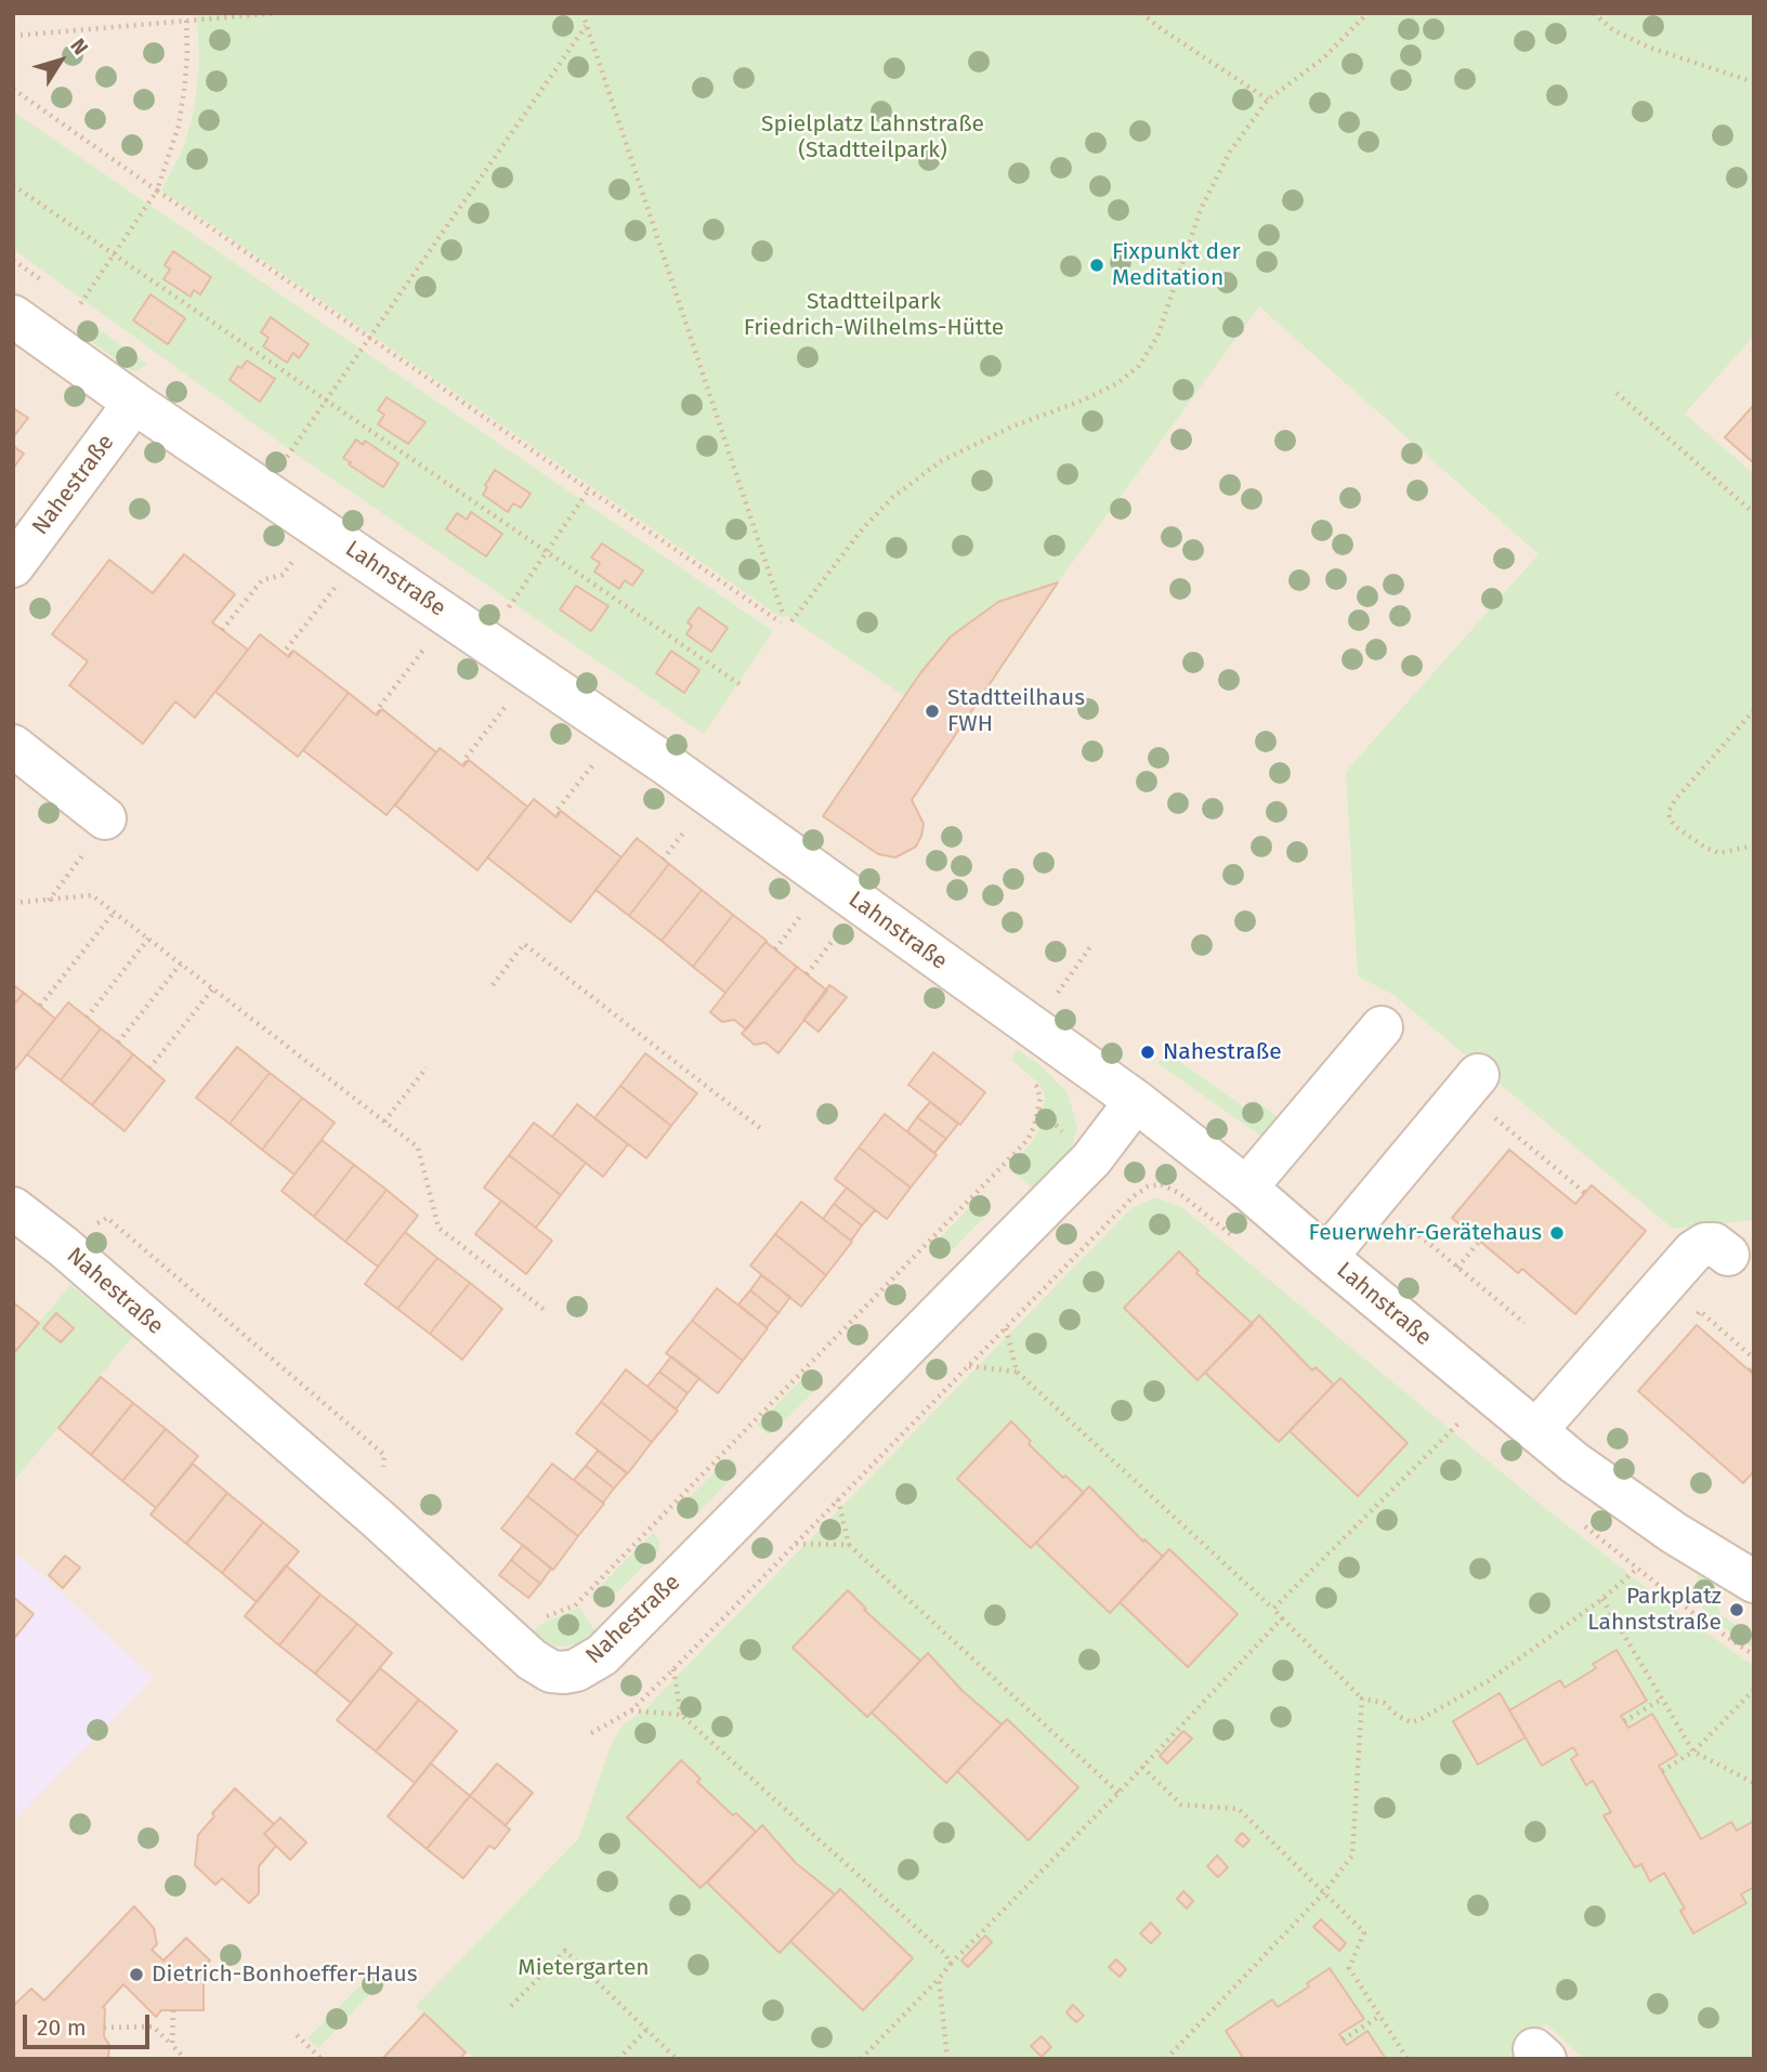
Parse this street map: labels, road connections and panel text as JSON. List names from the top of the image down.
{
  "streets": {
    "street": ["Nahestraße", "Lahnstraße"]
  },
  "crossings": [
    ["Nahestraße", "Lahnstraße"]
  ],
  "parks": ["Spielplatz Lahnstraße (Stadtteilpark)", "Stadtteilpark Friedrich-Wilhelms-Hütte", "Mietergarten"],
  "places": [
    "Fixpunkt der Meditation",
    "Stadtteilhaus FWH",
    "Nahestraße",
    "Feuerwehr-Gerätehaus",
    "Parkplatz Lahnststraße",
    "Dietrich-Bonhoeffer-Haus"
  ],
  "scale_bar": "20 m",
  "north": "top right"
}
